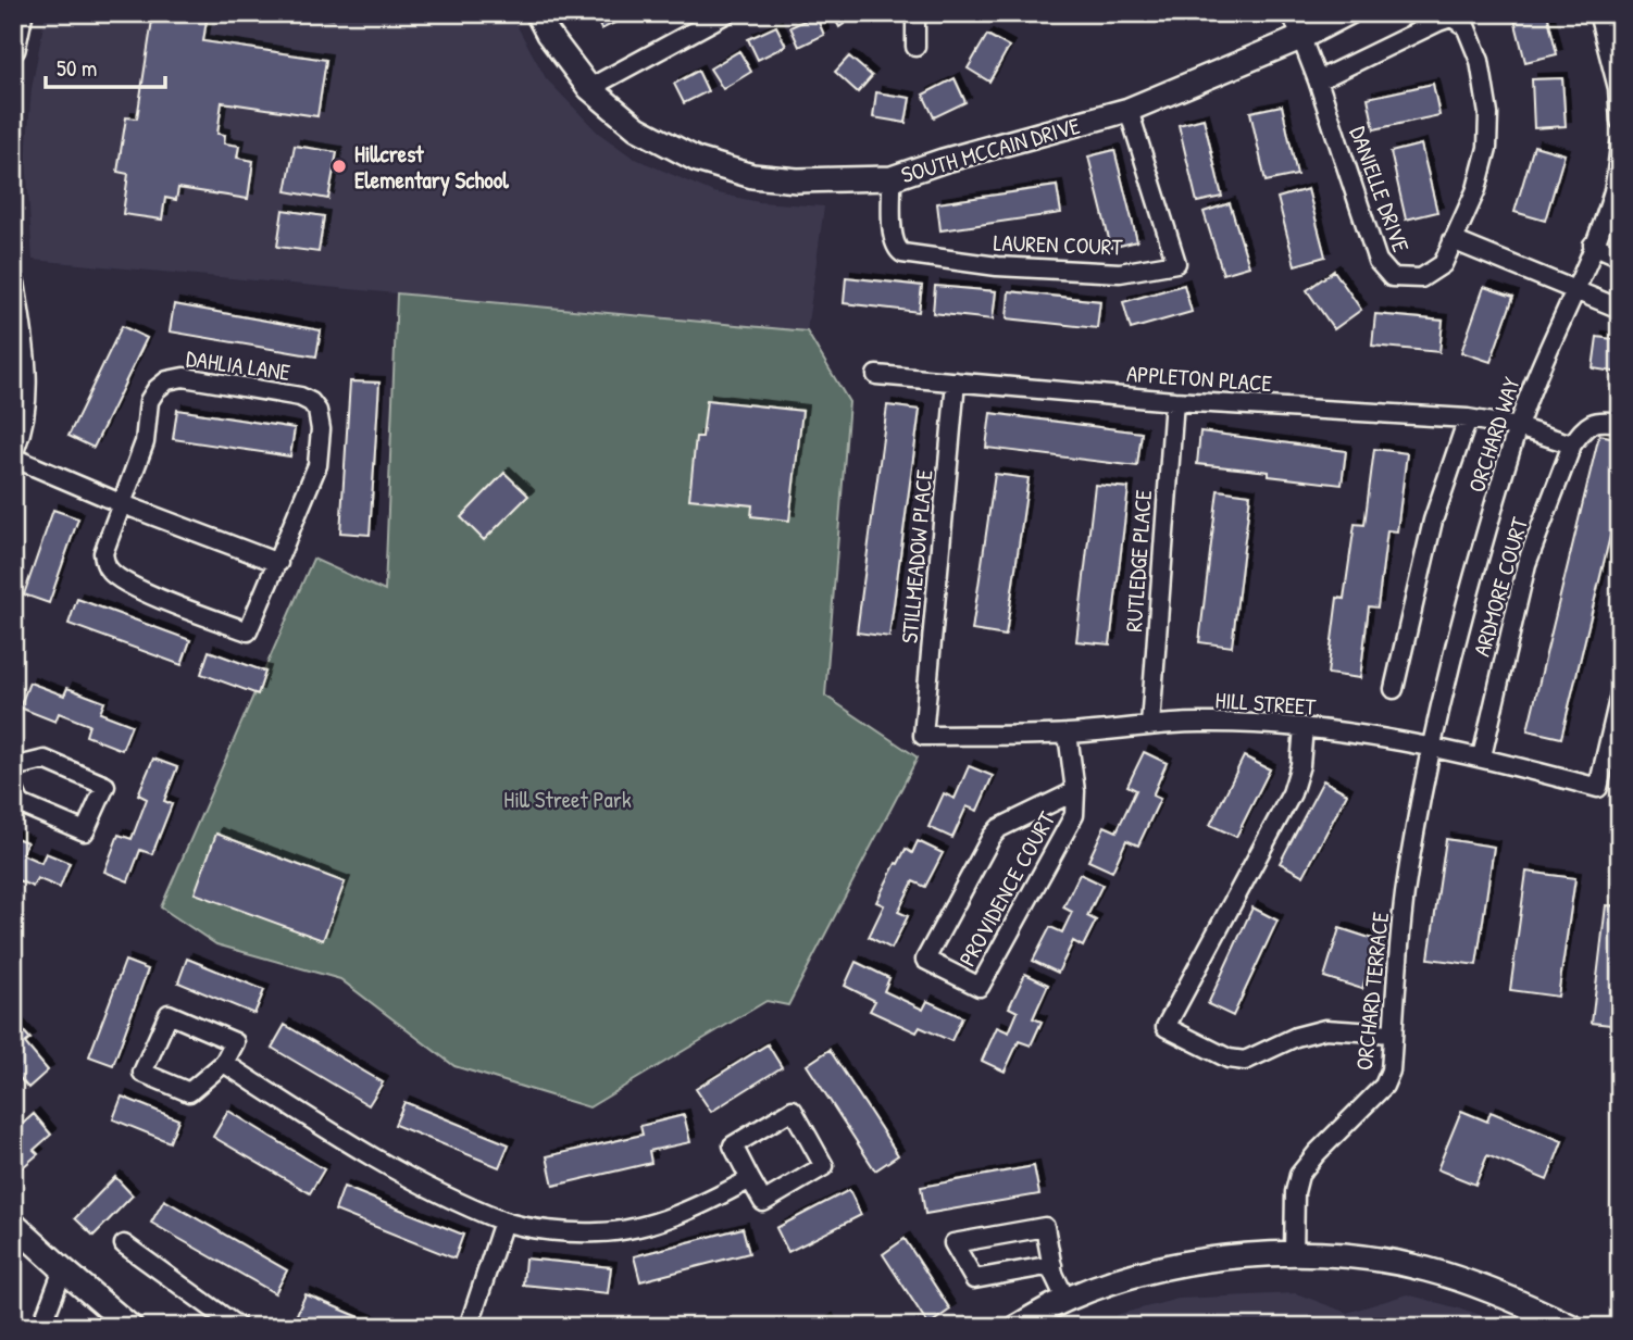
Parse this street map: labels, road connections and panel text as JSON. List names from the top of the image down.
{
  "streets": {
    "street": [
      "SOUTH MCCAIN DRIVE",
      "DANIELLE DRIVE",
      "LAUREN COURT",
      "DAHLIA LANE",
      "APPLETON PLACE",
      "ORCHARD WAY",
      "STILLMEADOW PLACE",
      "RUTLEDGE PLACE",
      "ARDMORE COURT",
      "HILL STREET",
      "PROVIDENCE COURT",
      "ORCHARD TERRACE"
    ]
  },
  "crossings": [
    ["SOUTH MCCAIN DRIVE", "DANIELLE DRIVE"],
    ["SOUTH MCCAIN DRIVE", "LAUREN COURT"],
    ["APPLETON PLACE", "ORCHARD WAY"],
    ["APPLETON PLACE", "STILLMEADOW PLACE"],
    ["APPLETON PLACE", "RUTLEDGE PLACE"],
    ["ORCHARD WAY", "HILL STREET"],
    ["ORCHARD WAY", "ORCHARD TERRACE"],
    ["STILLMEADOW PLACE", "HILL STREET"],
    ["RUTLEDGE PLACE", "HILL STREET"],
    ["ARDMORE COURT", "HILL STREET"],
    ["HILL STREET", "PROVIDENCE COURT"],
    ["HILL STREET", "ORCHARD TERRACE"]
  ],
  "parks": ["Hill Street Park"],
  "places": ["Hillcrest Elementary School"],
  "scale_bar": "50 m"
}
